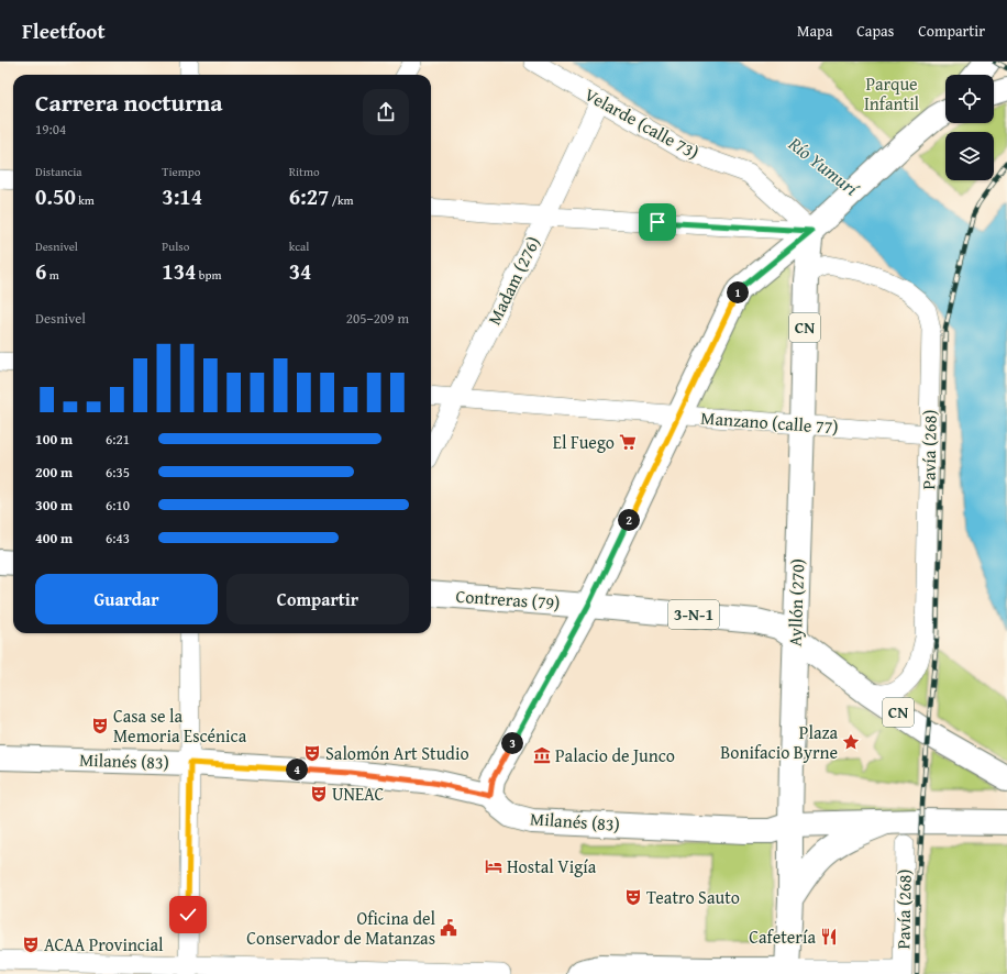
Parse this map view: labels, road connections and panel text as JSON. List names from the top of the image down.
{
  "streets": {
    "main road": [
      "CN",
      "Contreras (79)",
      "Ayllón (270)",
      "3-N-1",
      "Milanés (83)"
    ],
    "street": [
      "Velarde (calle 73)",
      "Madam (276)",
      "Manzano (calle 77)",
      "Pavía (268)"
    ]
  },
  "crossings": [
    ["Velarde (calle 73)", "Madam (276)"],
    ["Velarde (calle 73)", "Ayllón (270)"],
    ["Madam (276)", "Manzano (calle 77)"],
    ["CN", "Pavía (268)"],
    ["CN", "Contreras (79)"],
    ["CN", "Ayllón (270)"],
    ["Manzano (calle 77)", "Pavía (268)"],
    ["Manzano (calle 77)", "Ayllón (270)"],
    ["Pavía (268)", "Ayllón (270)"],
    ["Contreras (79)", "Ayllón (270)"],
    ["Ayllón (270)", "Milanés (83)"]
  ],
  "water": ["Río Yumurí"],
  "parks": ["Parque Infantil"],
  "places": {
    "supermarket": ["El Fuego"],
    "theatre": [
      "Casa se la Memoria Escénica",
      "Salomón Art Studio",
      "UNEAC",
      "Teatro Sauto",
      "ACAA Provincial"
    ],
    "place": ["Plaza Bonifacio Byrne"],
    "museum": ["Palacio de Junco"],
    "hotel": ["Hostal Vigía"],
    "public building": ["Oficina del Conservador de Matanzas"],
    "restaurant": ["Cafetería"]
  },
  "page": {
    "header": "Fleetfoot",
    "nav": ["Mapa", "Capas", "Compartir"],
    "heading": ["Carrera nocturna", "19:04"],
    "stats": [
      ["Distancia", "0.50 km"],
      ["Tiempo", "3:14"],
      ["Ritmo", "6:27 /km"],
      ["Desnivel", "6 m"],
      ["Pulso", "134 bpm"],
      ["kcal", "34"]
    ],
    "pins": [
      "1",
      "2",
      "3",
      "4"
    ],
    "chart": ["Desnivel", "205–209 m"],
    "list": [
      {
        "name": "100 m",
        "note": "6:21"
      },
      {
        "name": "200 m",
        "note": "6:35"
      },
      {
        "name": "300 m",
        "note": "6:10"
      },
      {
        "name": "400 m",
        "note": "6:43"
      }
    ],
    "buttons": ["Guardar", "Compartir"]
  }
}
